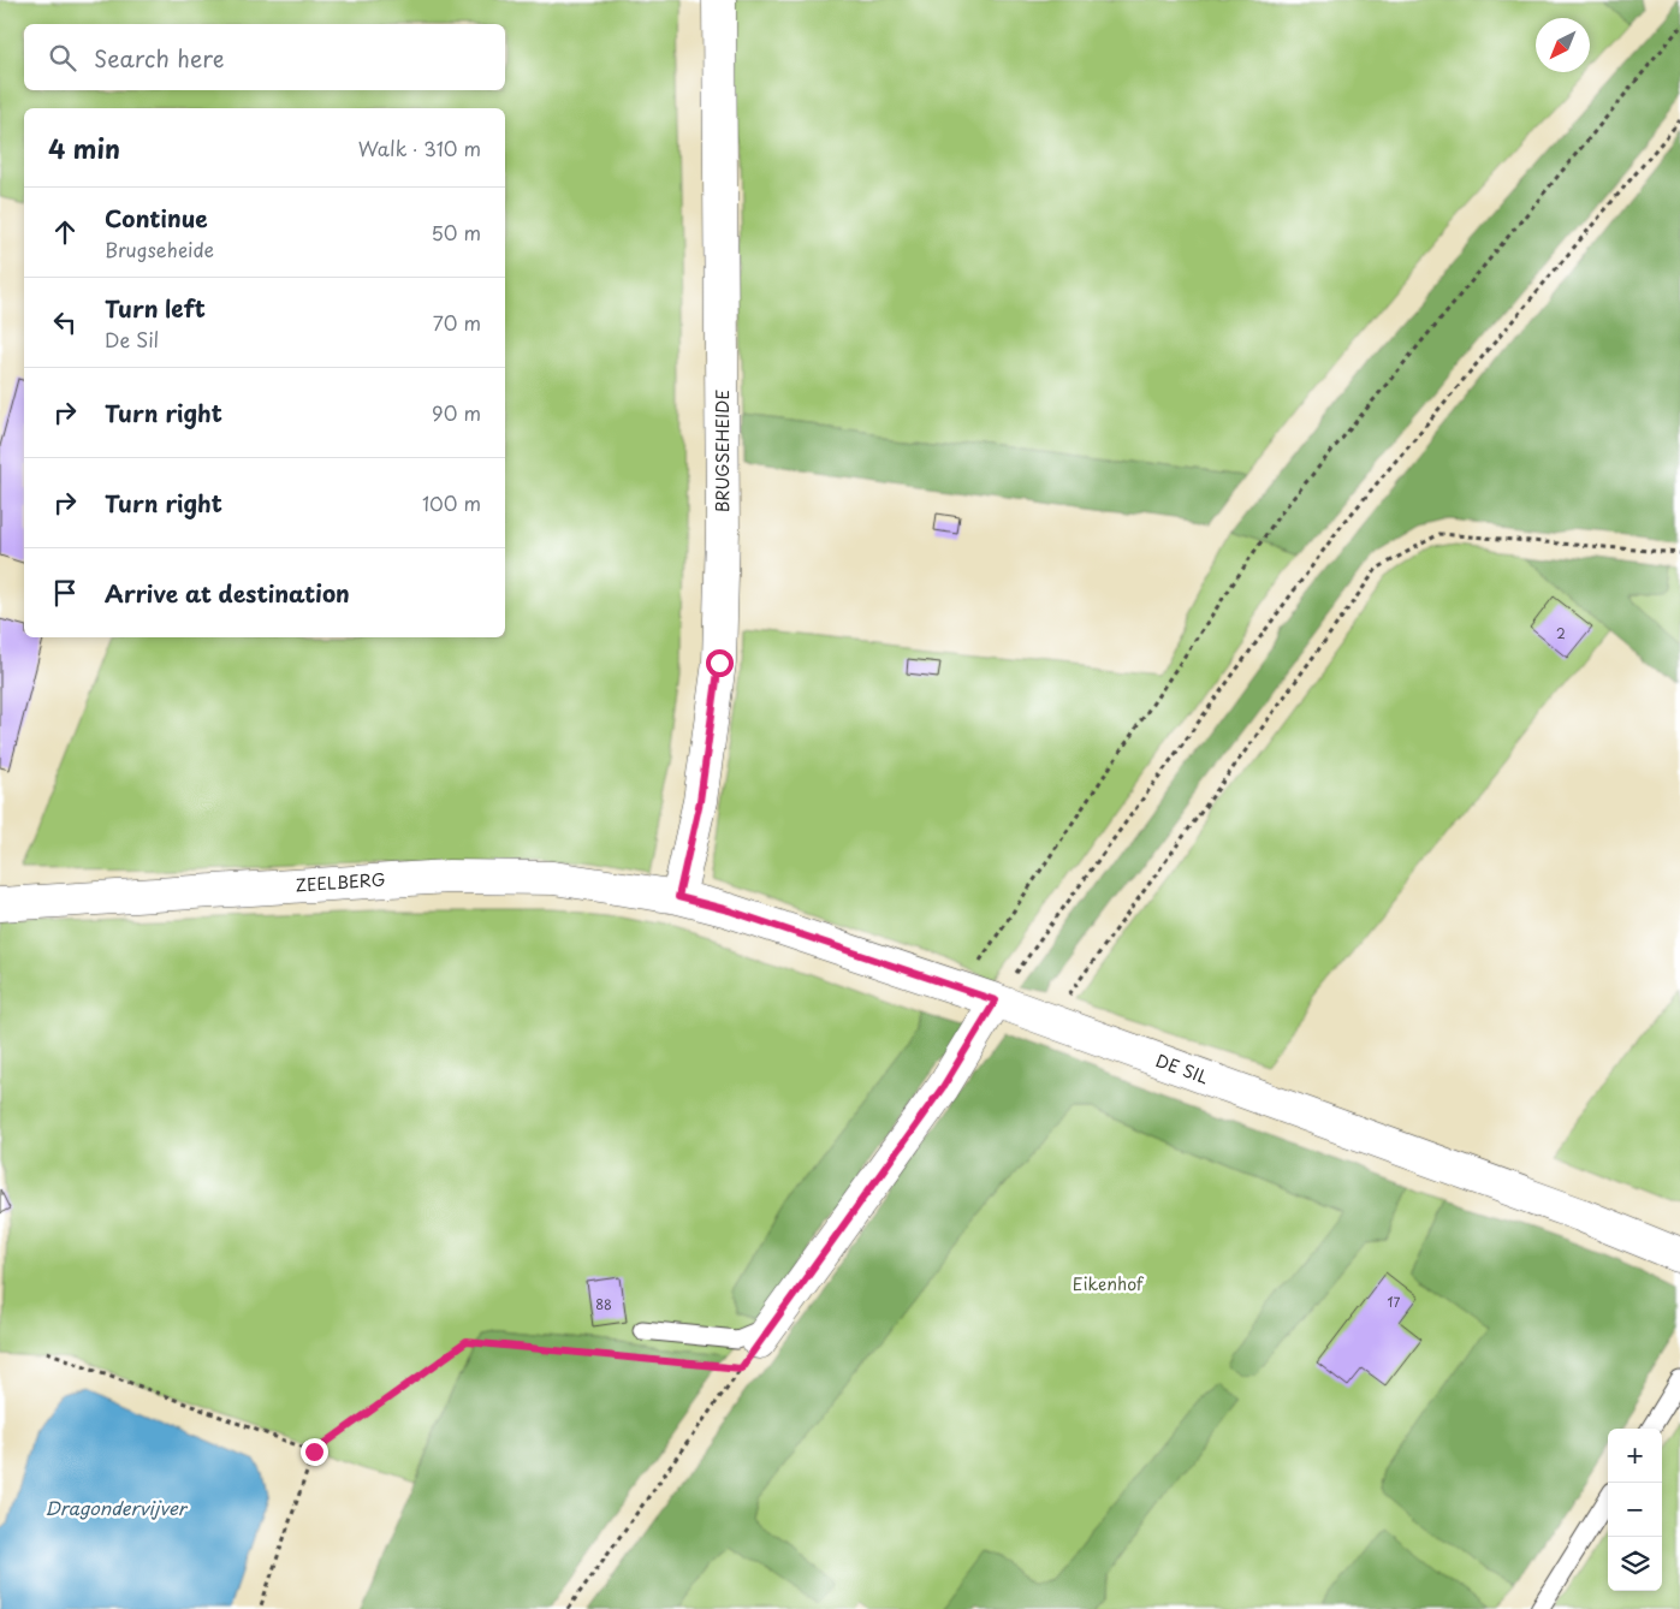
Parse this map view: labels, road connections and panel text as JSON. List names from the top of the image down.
{
  "streets": {
    "street": ["BRUGSEHEIDE", "ZEELBERG", "DE SIL"]
  },
  "crossings": [
    ["BRUGSEHEIDE", "ZEELBERG"],
    ["BRUGSEHEIDE", "DE SIL"],
    ["ZEELBERG", "DE SIL"]
  ],
  "water": ["Dragondervijver"],
  "parks": ["Eikenhof"],
  "house_numbers": ["2", "17", "88"],
  "north": "bottom left",
  "page": {
    "search": "Search here",
    "heading": ["4 min", "Walk · 310 m"],
    "list": [
      ["Continue", "Brugseheide", "50 m"],
      ["Turn left", "De Sil", "70 m"],
      ["Turn right", "90 m"],
      ["Turn right", "100 m"],
      "Arrive at destination"
    ],
    "map_buttons": ["+", "−"]
  }
}
